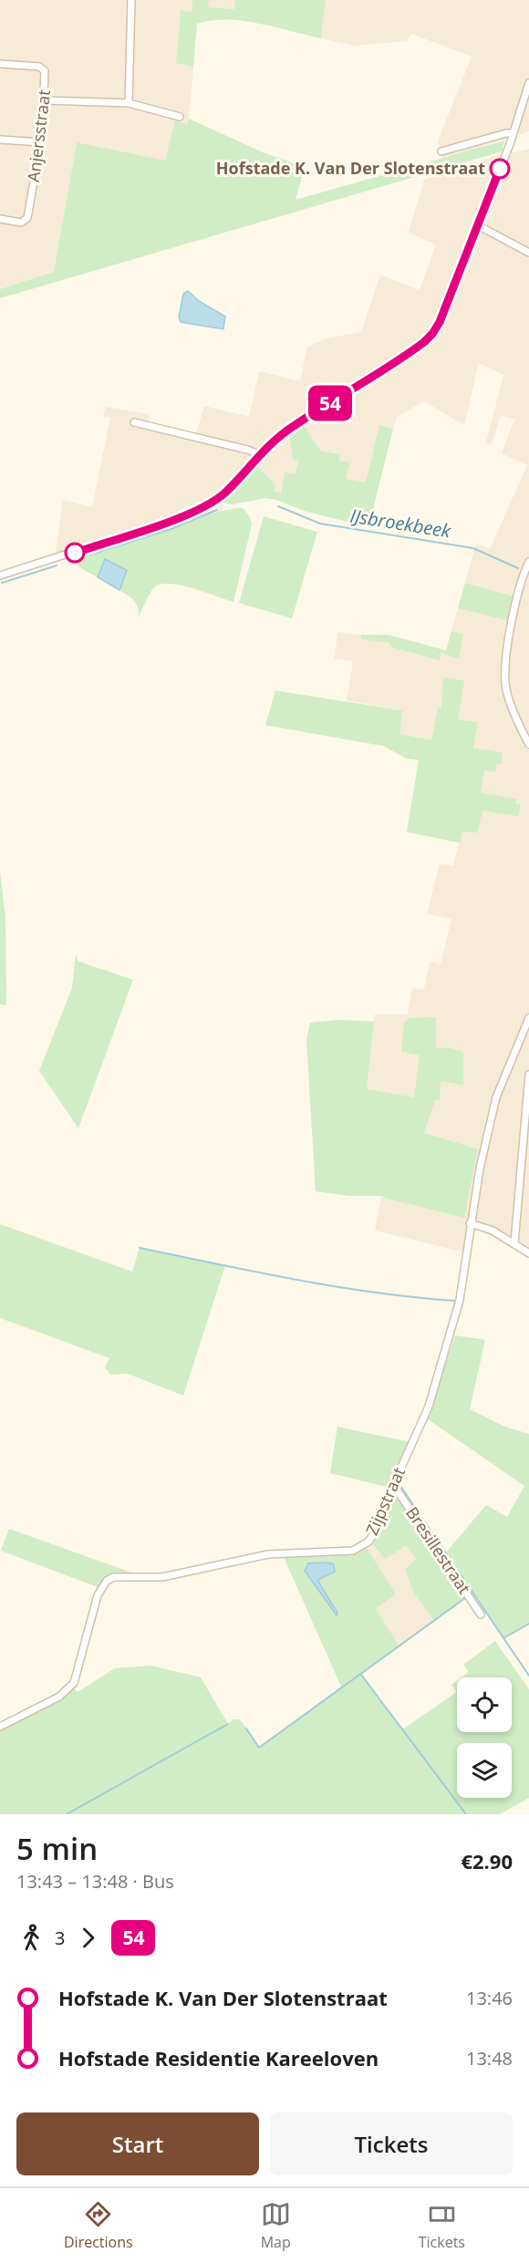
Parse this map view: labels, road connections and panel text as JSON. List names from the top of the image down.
{
  "streets": {
    "street": ["Anjersstraat", "Zijpstraat", "Bresillestraat"]
  },
  "crossings": [
    ["Zijpstraat", "Bresillestraat"]
  ],
  "water": ["IJsbroekbeek"],
  "places": ["Hofstade K. Van Der Slotenstraat"],
  "lines": ["bus line 54"],
  "page": {
    "on_map": "54",
    "heading": ["5 min", "13:43 – 13:48 · Bus", "€2.90"],
    "legs": ["3", "54"],
    "list": [
      {
        "name": "Hofstade K. Van Der Slotenstraat",
        "value": "13:46"
      },
      {
        "name": "Hofstade Residentie Kareeloven",
        "value": "13:48"
      }
    ],
    "buttons": ["Start", "Tickets"],
    "tabs": ["Directions", "Map", "Tickets"]
  }
}
